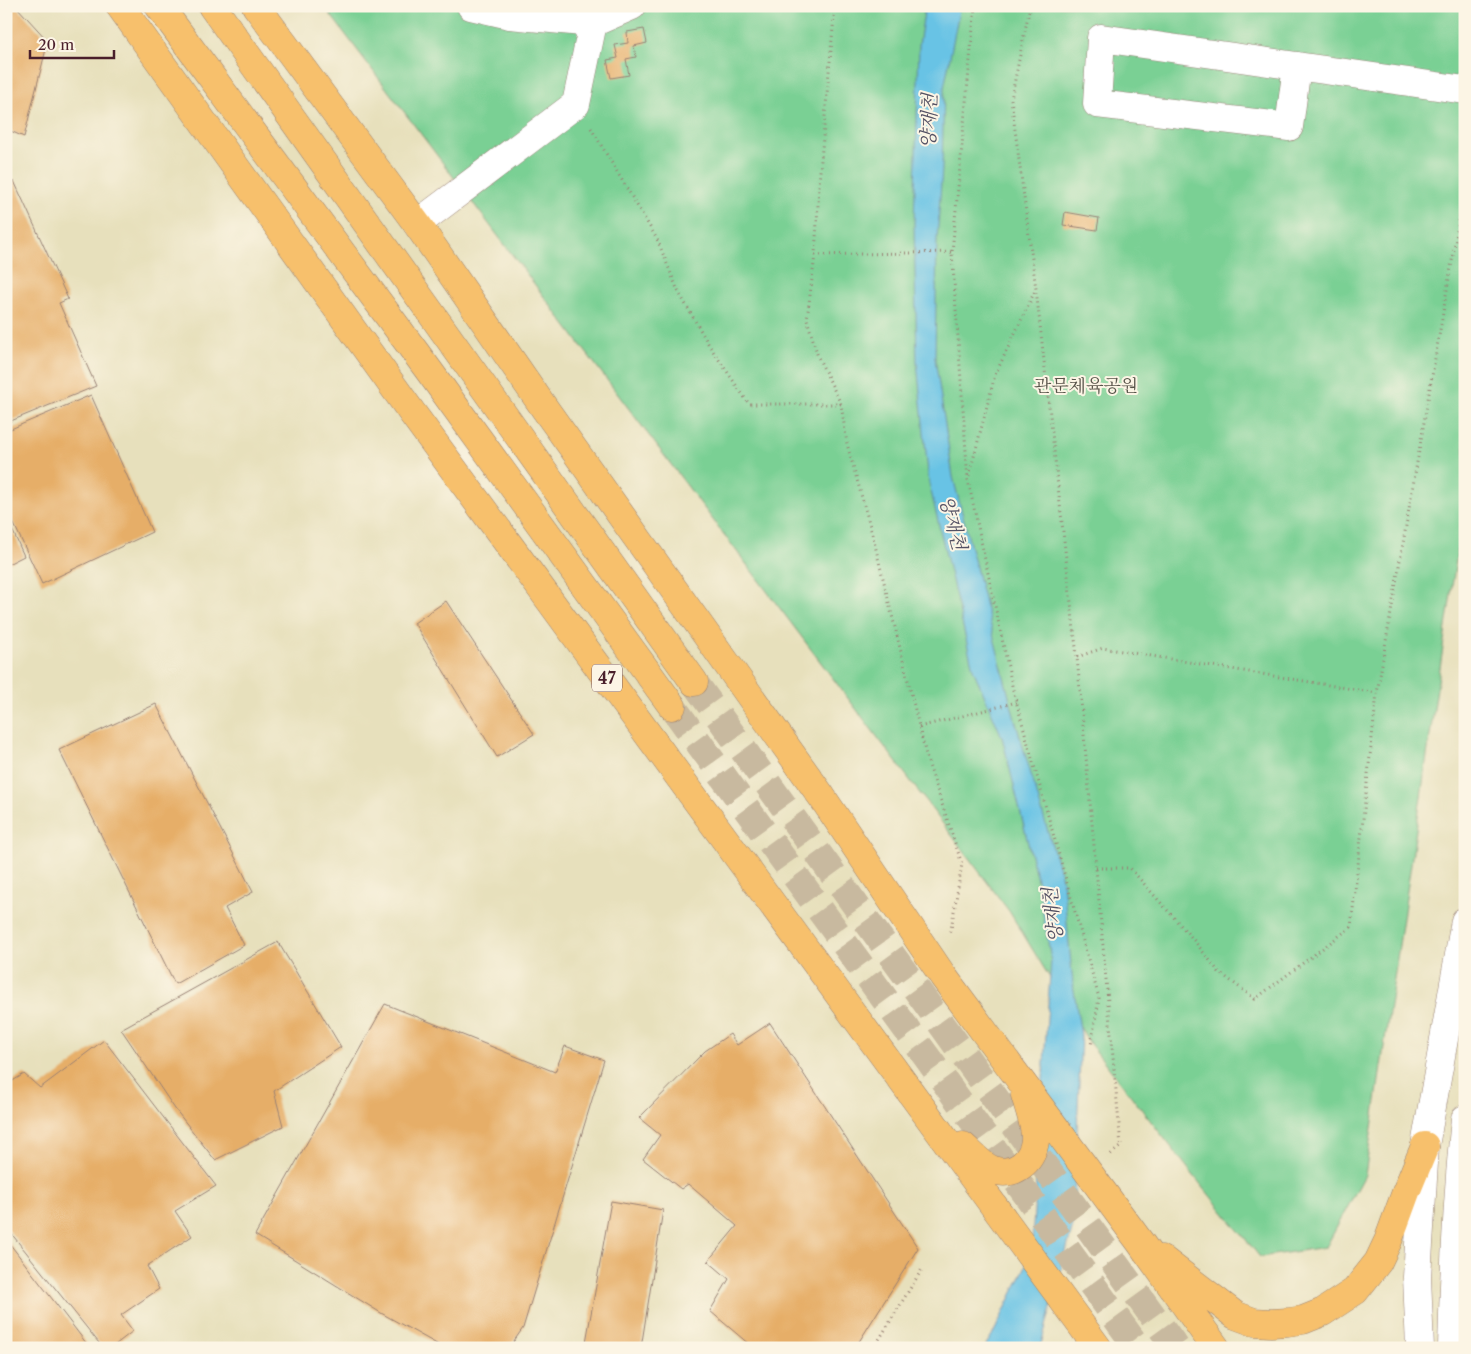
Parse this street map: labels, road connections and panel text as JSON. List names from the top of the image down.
{
  "streets": {
    "highway": ["47"]
  },
  "water": ["양재천"],
  "parks": ["관문체육공원"],
  "scale_bar": "20 m"
}
